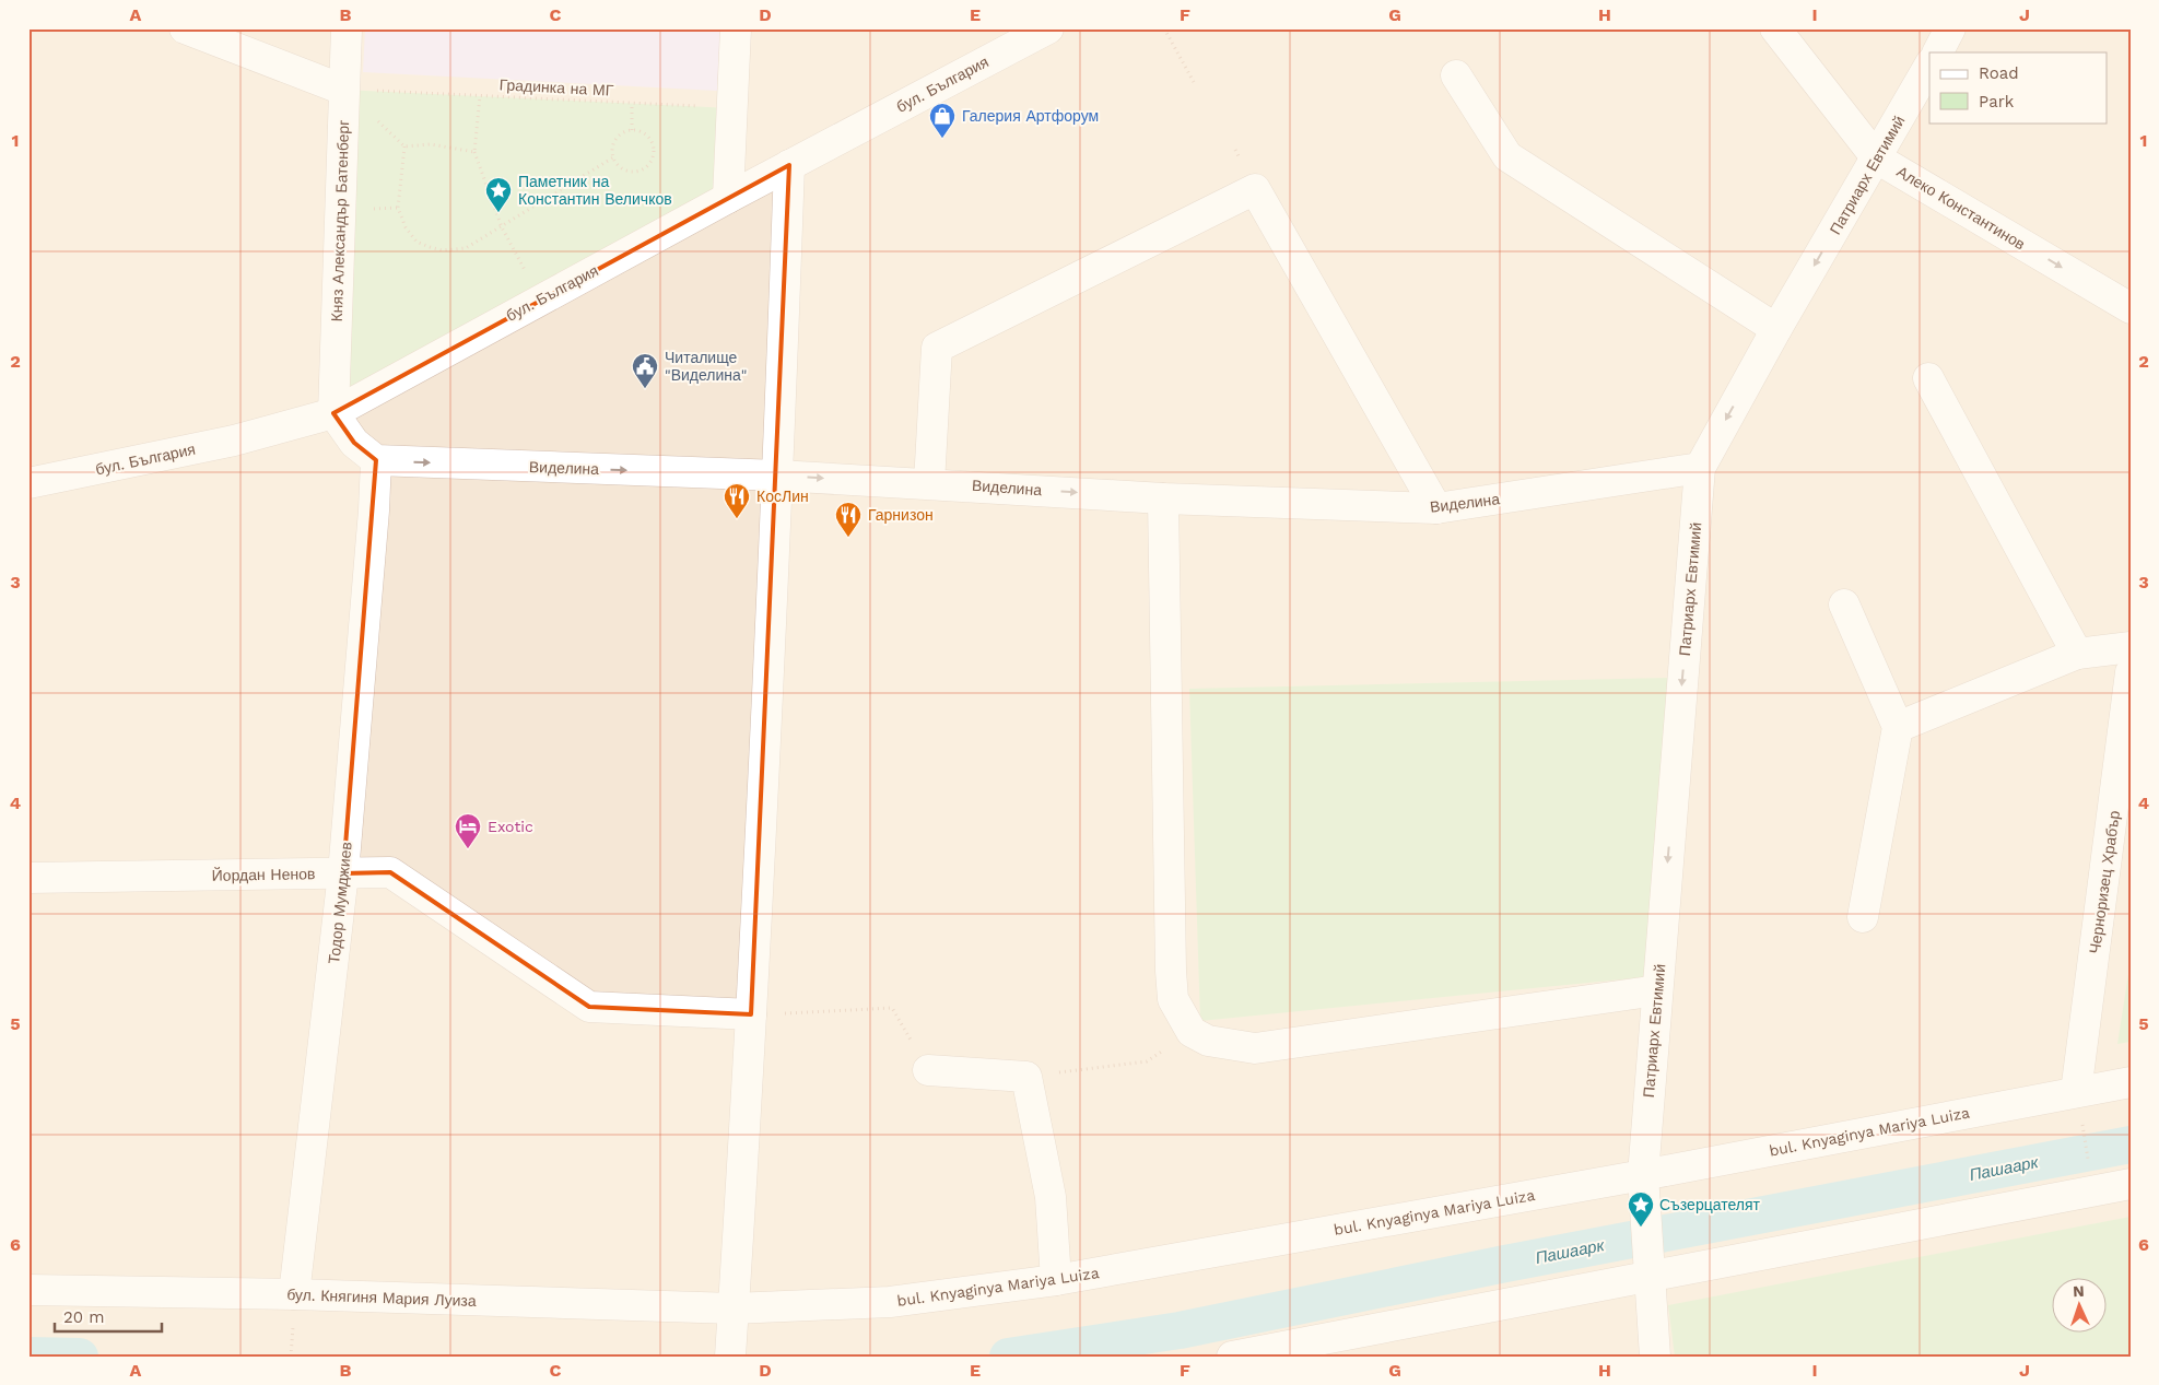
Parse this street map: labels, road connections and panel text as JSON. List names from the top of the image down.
{
  "streets": {
    "street": [
      "бул. България",
      "Патриарх Евтимий",
      "Алеко Константинов",
      "Княз Александър Батенберг",
      "Виделина",
      "Йордан Ненов",
      "Черноризец Храбър",
      "Тодор Мумджиев",
      "bul. Knyaginya Mariya Luiza",
      "бул. Княгиня Мария Луиза"
    ],
    "path": ["Градинка на МГ"]
  },
  "crossings": [
    ["бул. България", "Княз Александър Батенберг"],
    ["Градинка на МГ", "Княз Александър Батенберг"],
    ["Патриарх Евтимий", "Алеко Константинов"],
    ["Патриарх Евтимий", "Виделина"],
    ["Патриарх Евтимий", "bul. Knyaginya Mariya Luiza"],
    ["Виделина", "Тодор Мумджиев"],
    ["Йордан Ненов", "Тодор Мумджиев"],
    ["Черноризец Храбър", "bul. Knyaginya Mariya Luiza"],
    ["Тодор Мумджиев", "бул. Княгиня Мария Луиза"],
    ["bul. Knyaginya Mariya Luiza", "бул. Княгиня Мария Луиза"]
  ],
  "one_way": ["Патриарх Евтимий", "Алеко Константинов", "Виделина"],
  "water": ["Пашаарк"],
  "places": {
    "shop": ["Галерия Артфорум"],
    "place": ["Паметник на Константин Величков", "Съзерцателят"],
    "public building": ["Читалище \"Виделина\""],
    "restaurant": ["КосЛин", "Гарнизон"],
    "hotel": ["Exotic"]
  },
  "legend": ["Road", "Park"],
  "scale_bar": "20 m",
  "north": "top",
  "grid": {
    "columns": [
      "A",
      "B",
      "C",
      "D",
      "E",
      "F",
      "G",
      "H",
      "I",
      "J"
    ],
    "rows": [
      "1",
      "2",
      "3",
      "4",
      "5",
      "6"
    ]
  }
}
